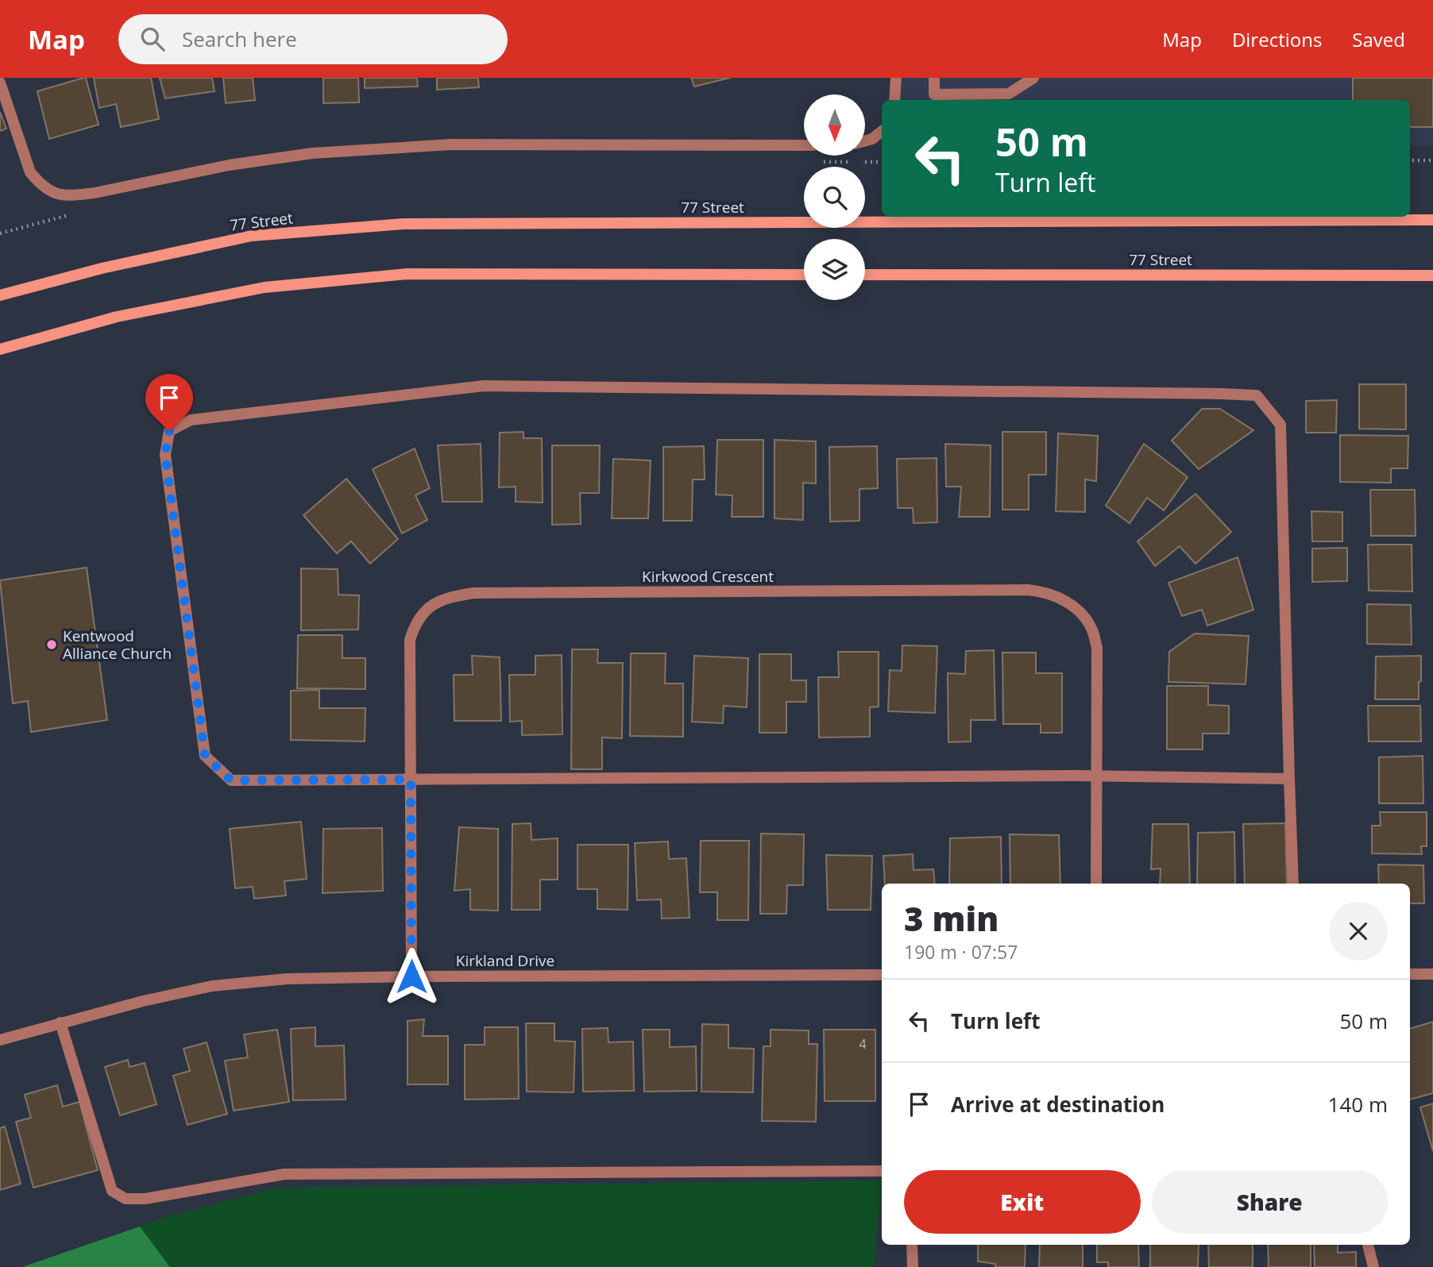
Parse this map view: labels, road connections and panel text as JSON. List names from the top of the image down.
{
  "streets": {
    "main road": ["77 Street"],
    "street": ["Kirkwood Crescent", "Kirkland Drive"]
  },
  "crossings": [
    ["Kirkwood Crescent", "Kirkland Drive"]
  ],
  "places": ["Kentwood Alliance Church"],
  "house_numbers": ["4"],
  "north": "bottom",
  "page": {
    "header": "Map",
    "search": "Search here",
    "nav": ["Map", "Directions", "Saved"],
    "turn": ["50 m", "Turn left"],
    "heading": ["3 min", "190 m · 07:57"],
    "list": [
      {
        "name": "Turn left",
        "value": "50 m"
      },
      {
        "name": "Arrive at destination",
        "value": "140 m"
      }
    ],
    "buttons": ["Exit", "Share"]
  }
}
